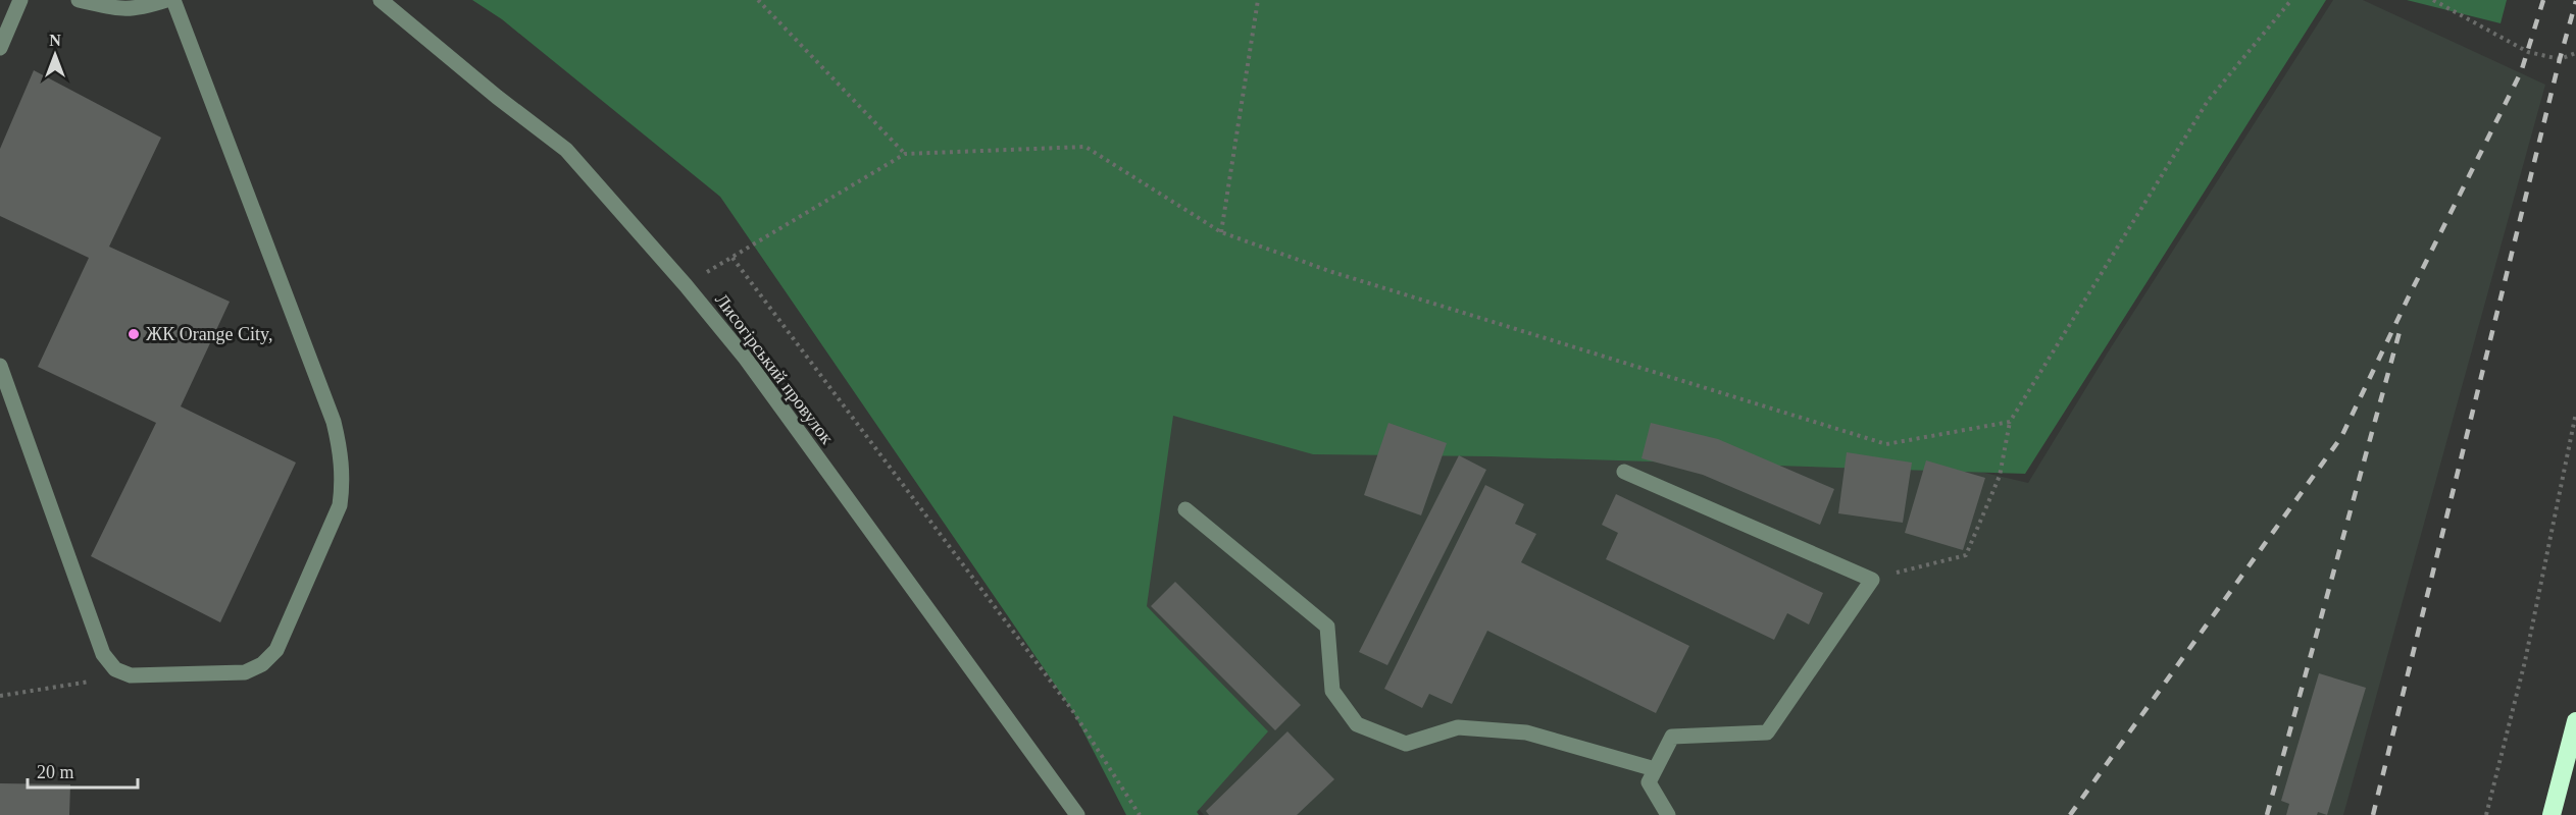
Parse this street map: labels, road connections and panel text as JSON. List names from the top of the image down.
{
  "streets": {
    "street": ["Лисогірський провулок"]
  },
  "places": ["ЖК Orange City,"],
  "scale_bar": "20 m",
  "north": "top"
}
